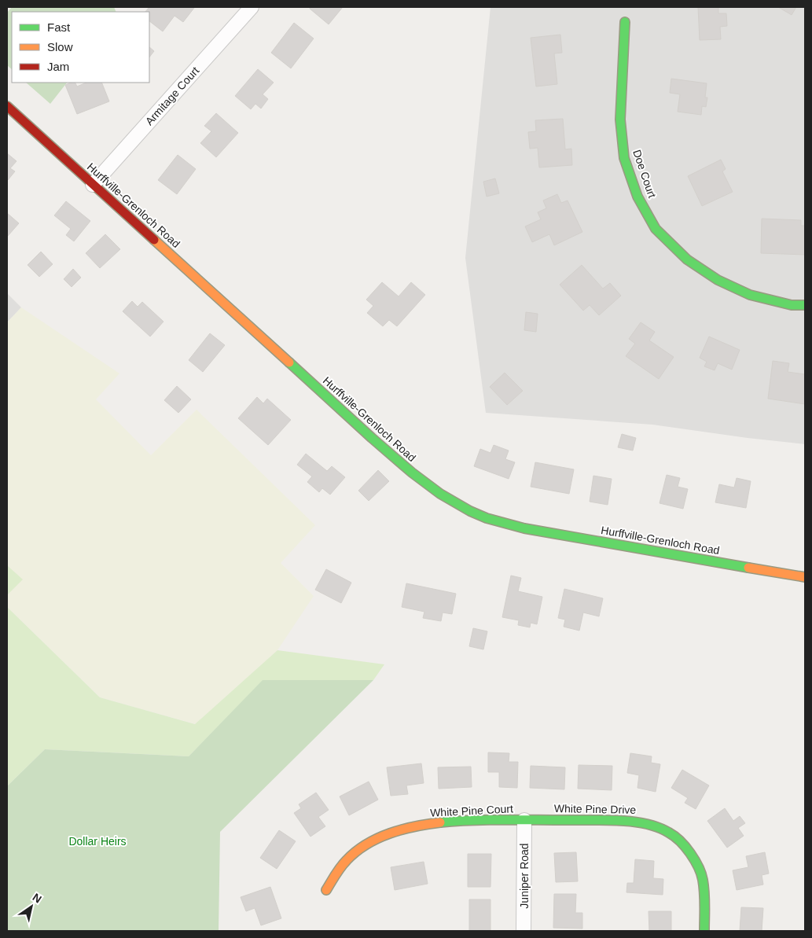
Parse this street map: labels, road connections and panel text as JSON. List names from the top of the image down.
{
  "streets": {
    "main road": [
      "Doe Court",
      "Hurffville-Grenloch Road",
      "White Pine Drive",
      "White Pine Court"
    ],
    "street": ["Armitage Court", "Juniper Road"]
  },
  "crossings": [
    ["Armitage Court", "Hurffville-Grenloch Road"],
    ["White Pine Drive", "White Pine Court"],
    ["White Pine Drive", "Juniper Road"],
    ["White Pine Court", "Juniper Road"]
  ],
  "parks": ["Dollar Heirs"],
  "legend": ["Fast", "Slow", "Jam"],
  "north": "top right"
}
